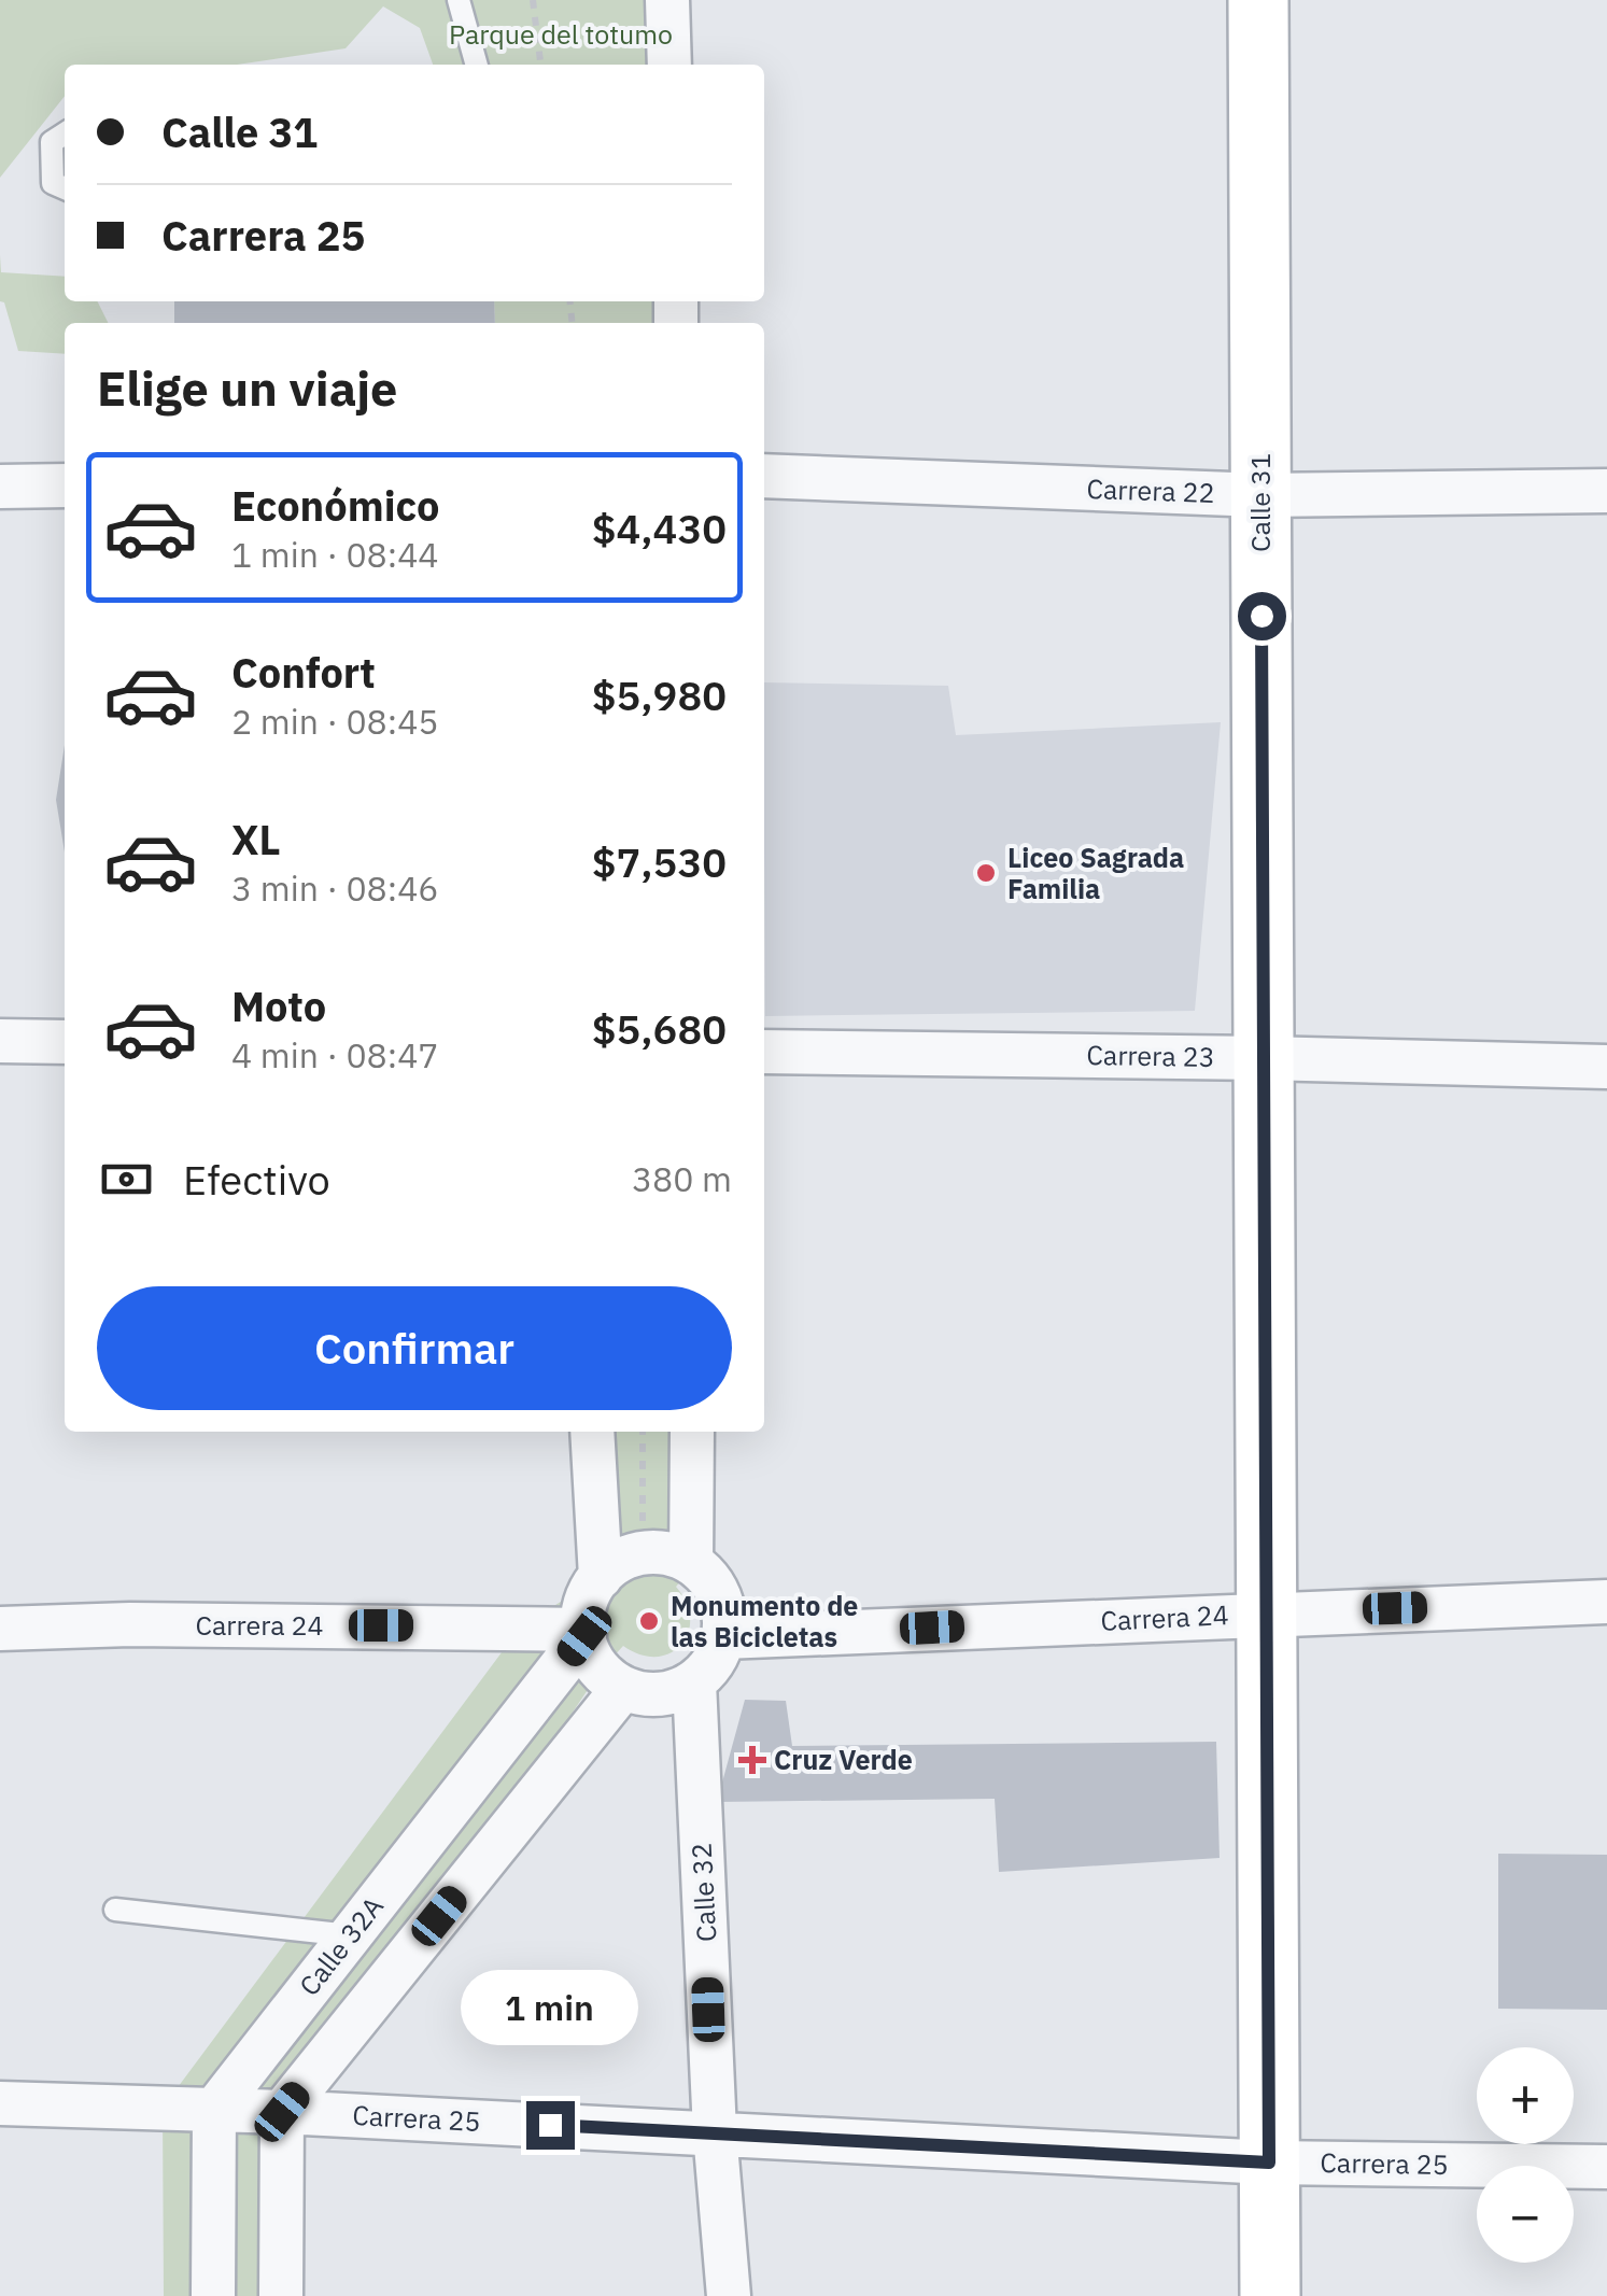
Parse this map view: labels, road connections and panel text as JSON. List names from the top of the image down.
{
  "streets": {
    "main road": ["Calle 31"],
    "street": [
      "Carrera 22",
      "Carrera 23",
      "Carrera 24",
      "Calle 32",
      "Calle 32A",
      "Carrera 25"
    ]
  },
  "crossings": [
    ["Carrera 22", "Calle 31"],
    ["Calle 31", "Carrera 23"],
    ["Calle 31", "Carrera 24"],
    ["Calle 31", "Carrera 25"],
    ["Carrera 24", "Calle 32"],
    ["Carrera 24", "Calle 32A"],
    ["Calle 32", "Calle 32A"],
    ["Calle 32", "Carrera 25"],
    ["Calle 32A", "Carrera 25"]
  ],
  "parks": ["Parque del totumo"],
  "places": {
    "other": ["Liceo Sagrada Familia", "Monumento de las Bicicletas"],
    "health": ["Cruz Verde"]
  },
  "page": {
    "banner": ["Calle 31", "Carrera 25"],
    "heading": "Elige un viaje",
    "list": [
      {
        "name": "Económico",
        "note": "1 min · 08:44",
        "value": "$4,430"
      },
      {
        "name": "Confort",
        "note": "2 min · 08:45",
        "value": "$5,980"
      },
      {
        "name": "XL",
        "note": "3 min · 08:46",
        "value": "$7,530"
      },
      {
        "name": "Moto",
        "note": "4 min · 08:47",
        "value": "$5,680"
      }
    ],
    "pay": ["Efectivo", "380 m"],
    "buttons": "Confirmar",
    "bubble": "1 min",
    "map_buttons": ["+", "−"]
  }
}
